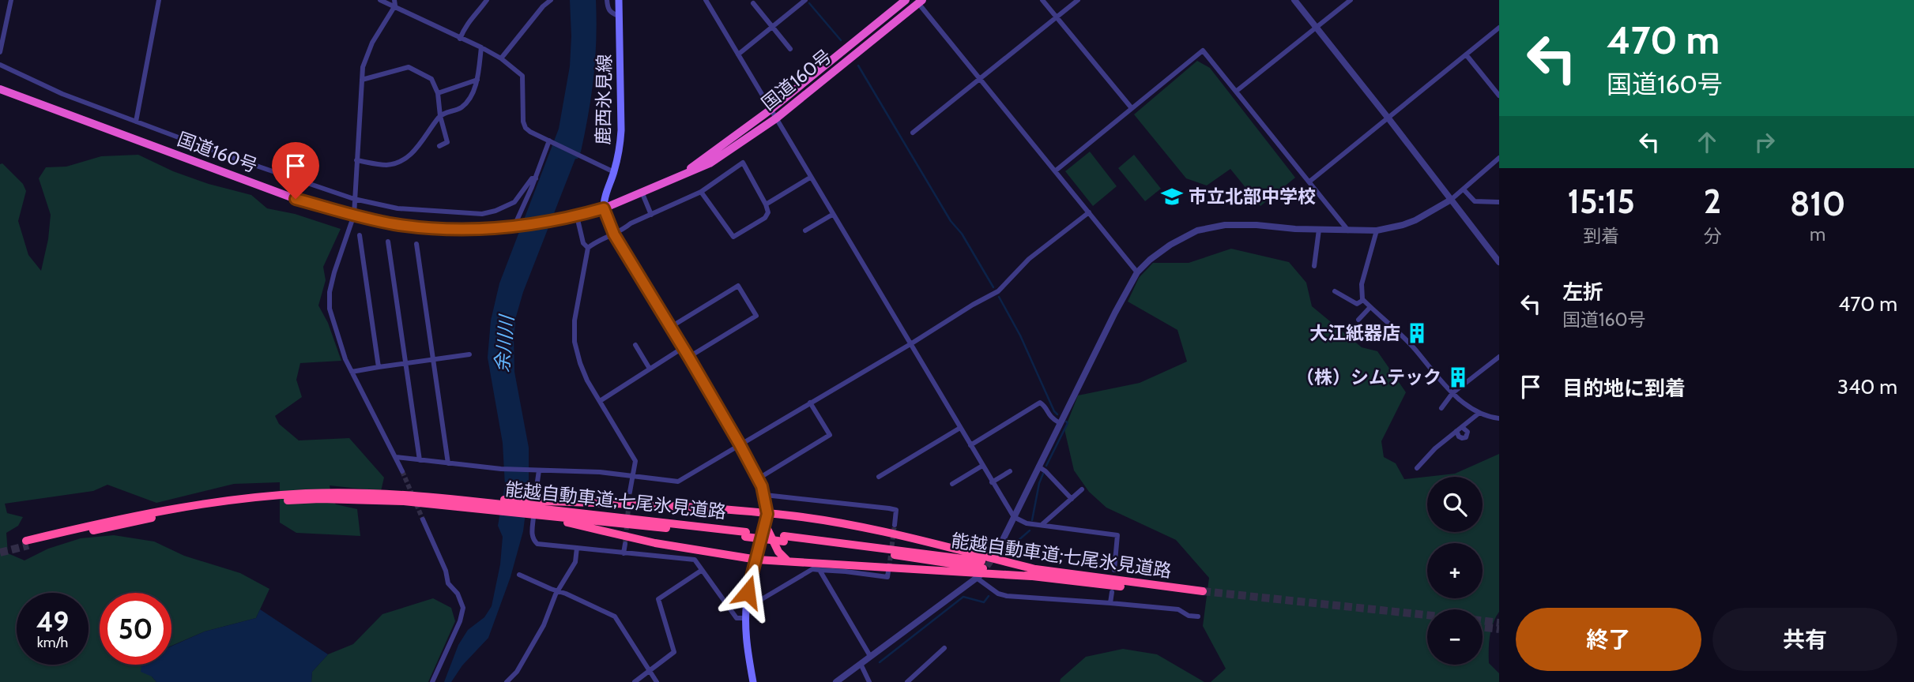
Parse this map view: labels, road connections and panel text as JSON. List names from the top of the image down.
{
  "streets": {
    "highway": ["国道160号", "能越自動車道;七尾氷見道路"],
    "main road": ["鹿西氷見線"]
  },
  "crossings": [
    ["国道160号", "鹿西氷見線"]
  ],
  "water": ["余川川"],
  "places": {
    "school or university": ["市立北部中学校"],
    "building": ["大江紙器店", "（株）シムテック"]
  },
  "page": {
    "turn": ["470 m", "国道160号"],
    "eta": [
      "15:15",
      "到着",
      "2",
      "分",
      "810",
      "m"
    ],
    "list": [
      {
        "name": "左折",
        "note": "国道160号",
        "value": "470 m"
      },
      {
        "name": "目的地に到着",
        "value": "340 m"
      }
    ],
    "map_buttons": ["+", "−"],
    "speed": "49 km/h",
    "limit": "50",
    "buttons": ["終了", "共有"]
  }
}
